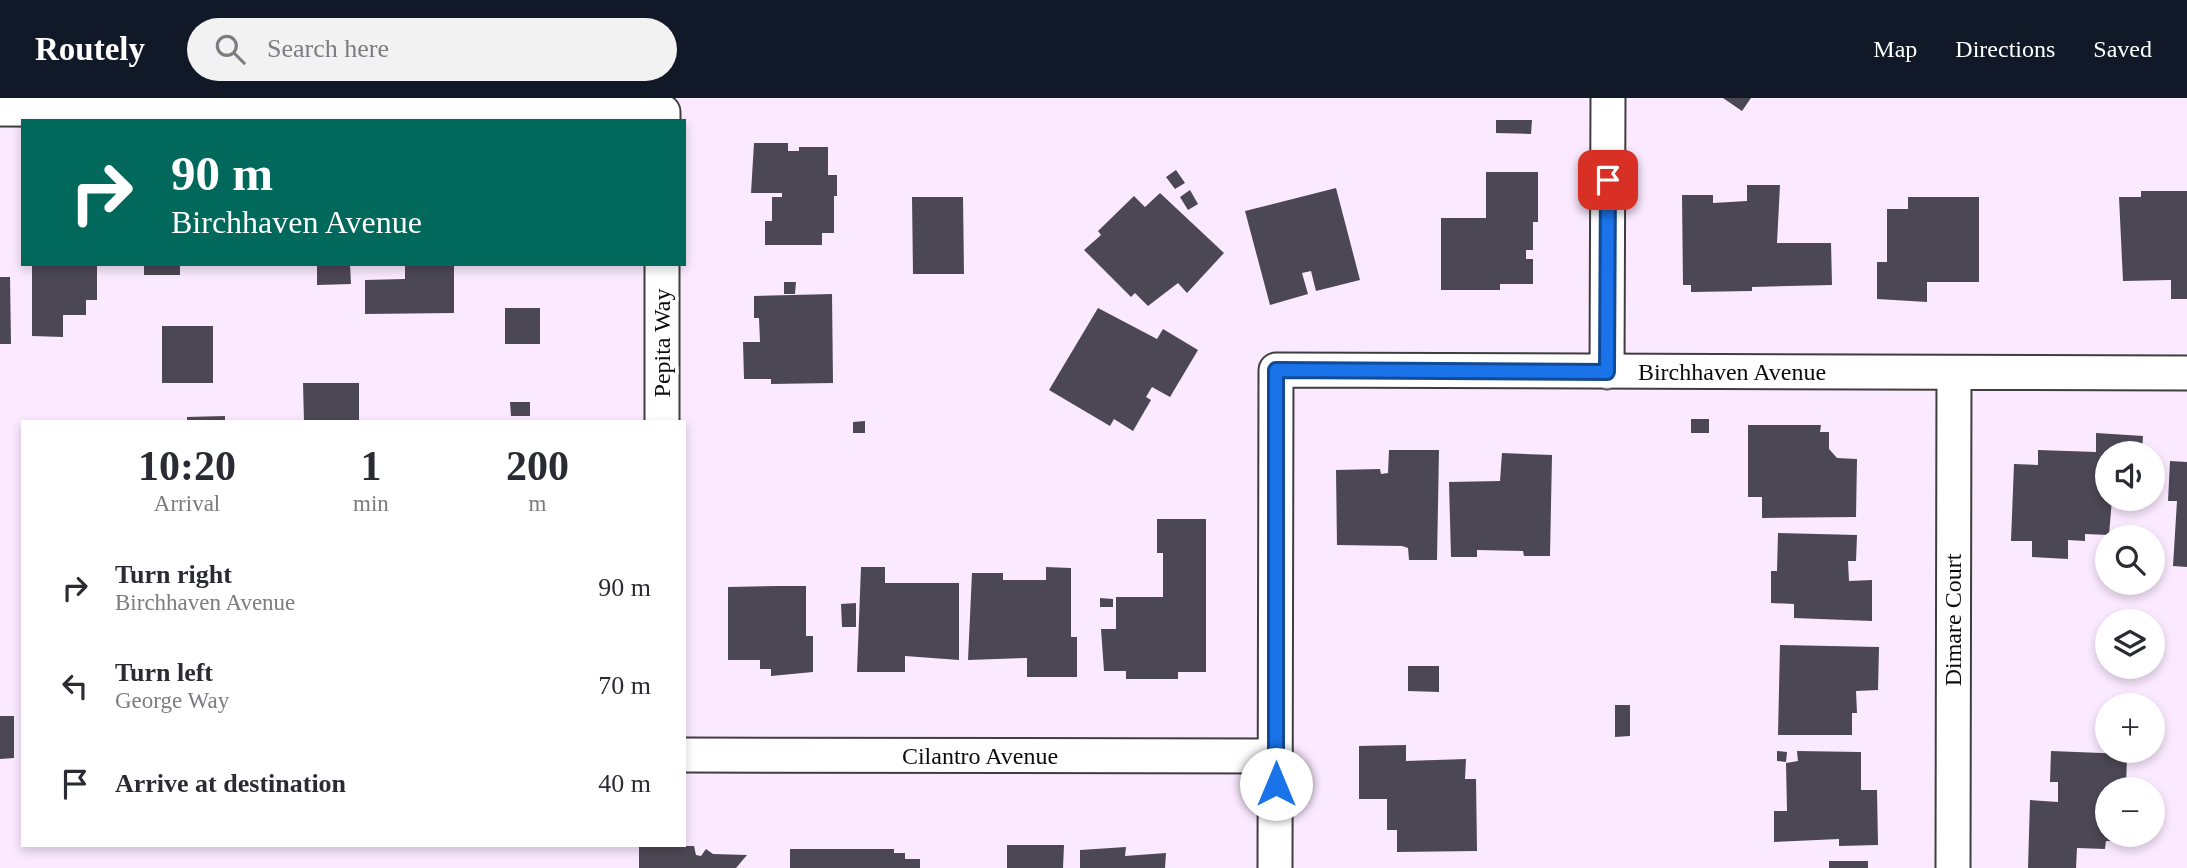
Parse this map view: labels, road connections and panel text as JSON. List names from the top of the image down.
{
  "streets": {
    "street": [
      "Pepita Way",
      "Birchhaven Avenue",
      "Dimare Court",
      "Cilantro Avenue"
    ]
  },
  "crossings": [
    ["Birchhaven Avenue", "Dimare Court"],
    ["Birchhaven Avenue", "Cilantro Avenue"]
  ],
  "page": {
    "header": "Routely",
    "search": "Search here",
    "nav": ["Map", "Directions", "Saved"],
    "turn": ["90 m", "Birchhaven Avenue"],
    "eta": [
      "10:20",
      "Arrival",
      "1",
      "min",
      "200",
      "m"
    ],
    "map_buttons": ["+", "−"],
    "list": [
      {
        "name": "Turn right",
        "note": "Birchhaven Avenue",
        "value": "90 m"
      },
      {
        "name": "Turn left",
        "note": "George Way",
        "value": "70 m"
      },
      {
        "name": "Arrive at destination",
        "value": "40 m"
      }
    ]
  }
}
